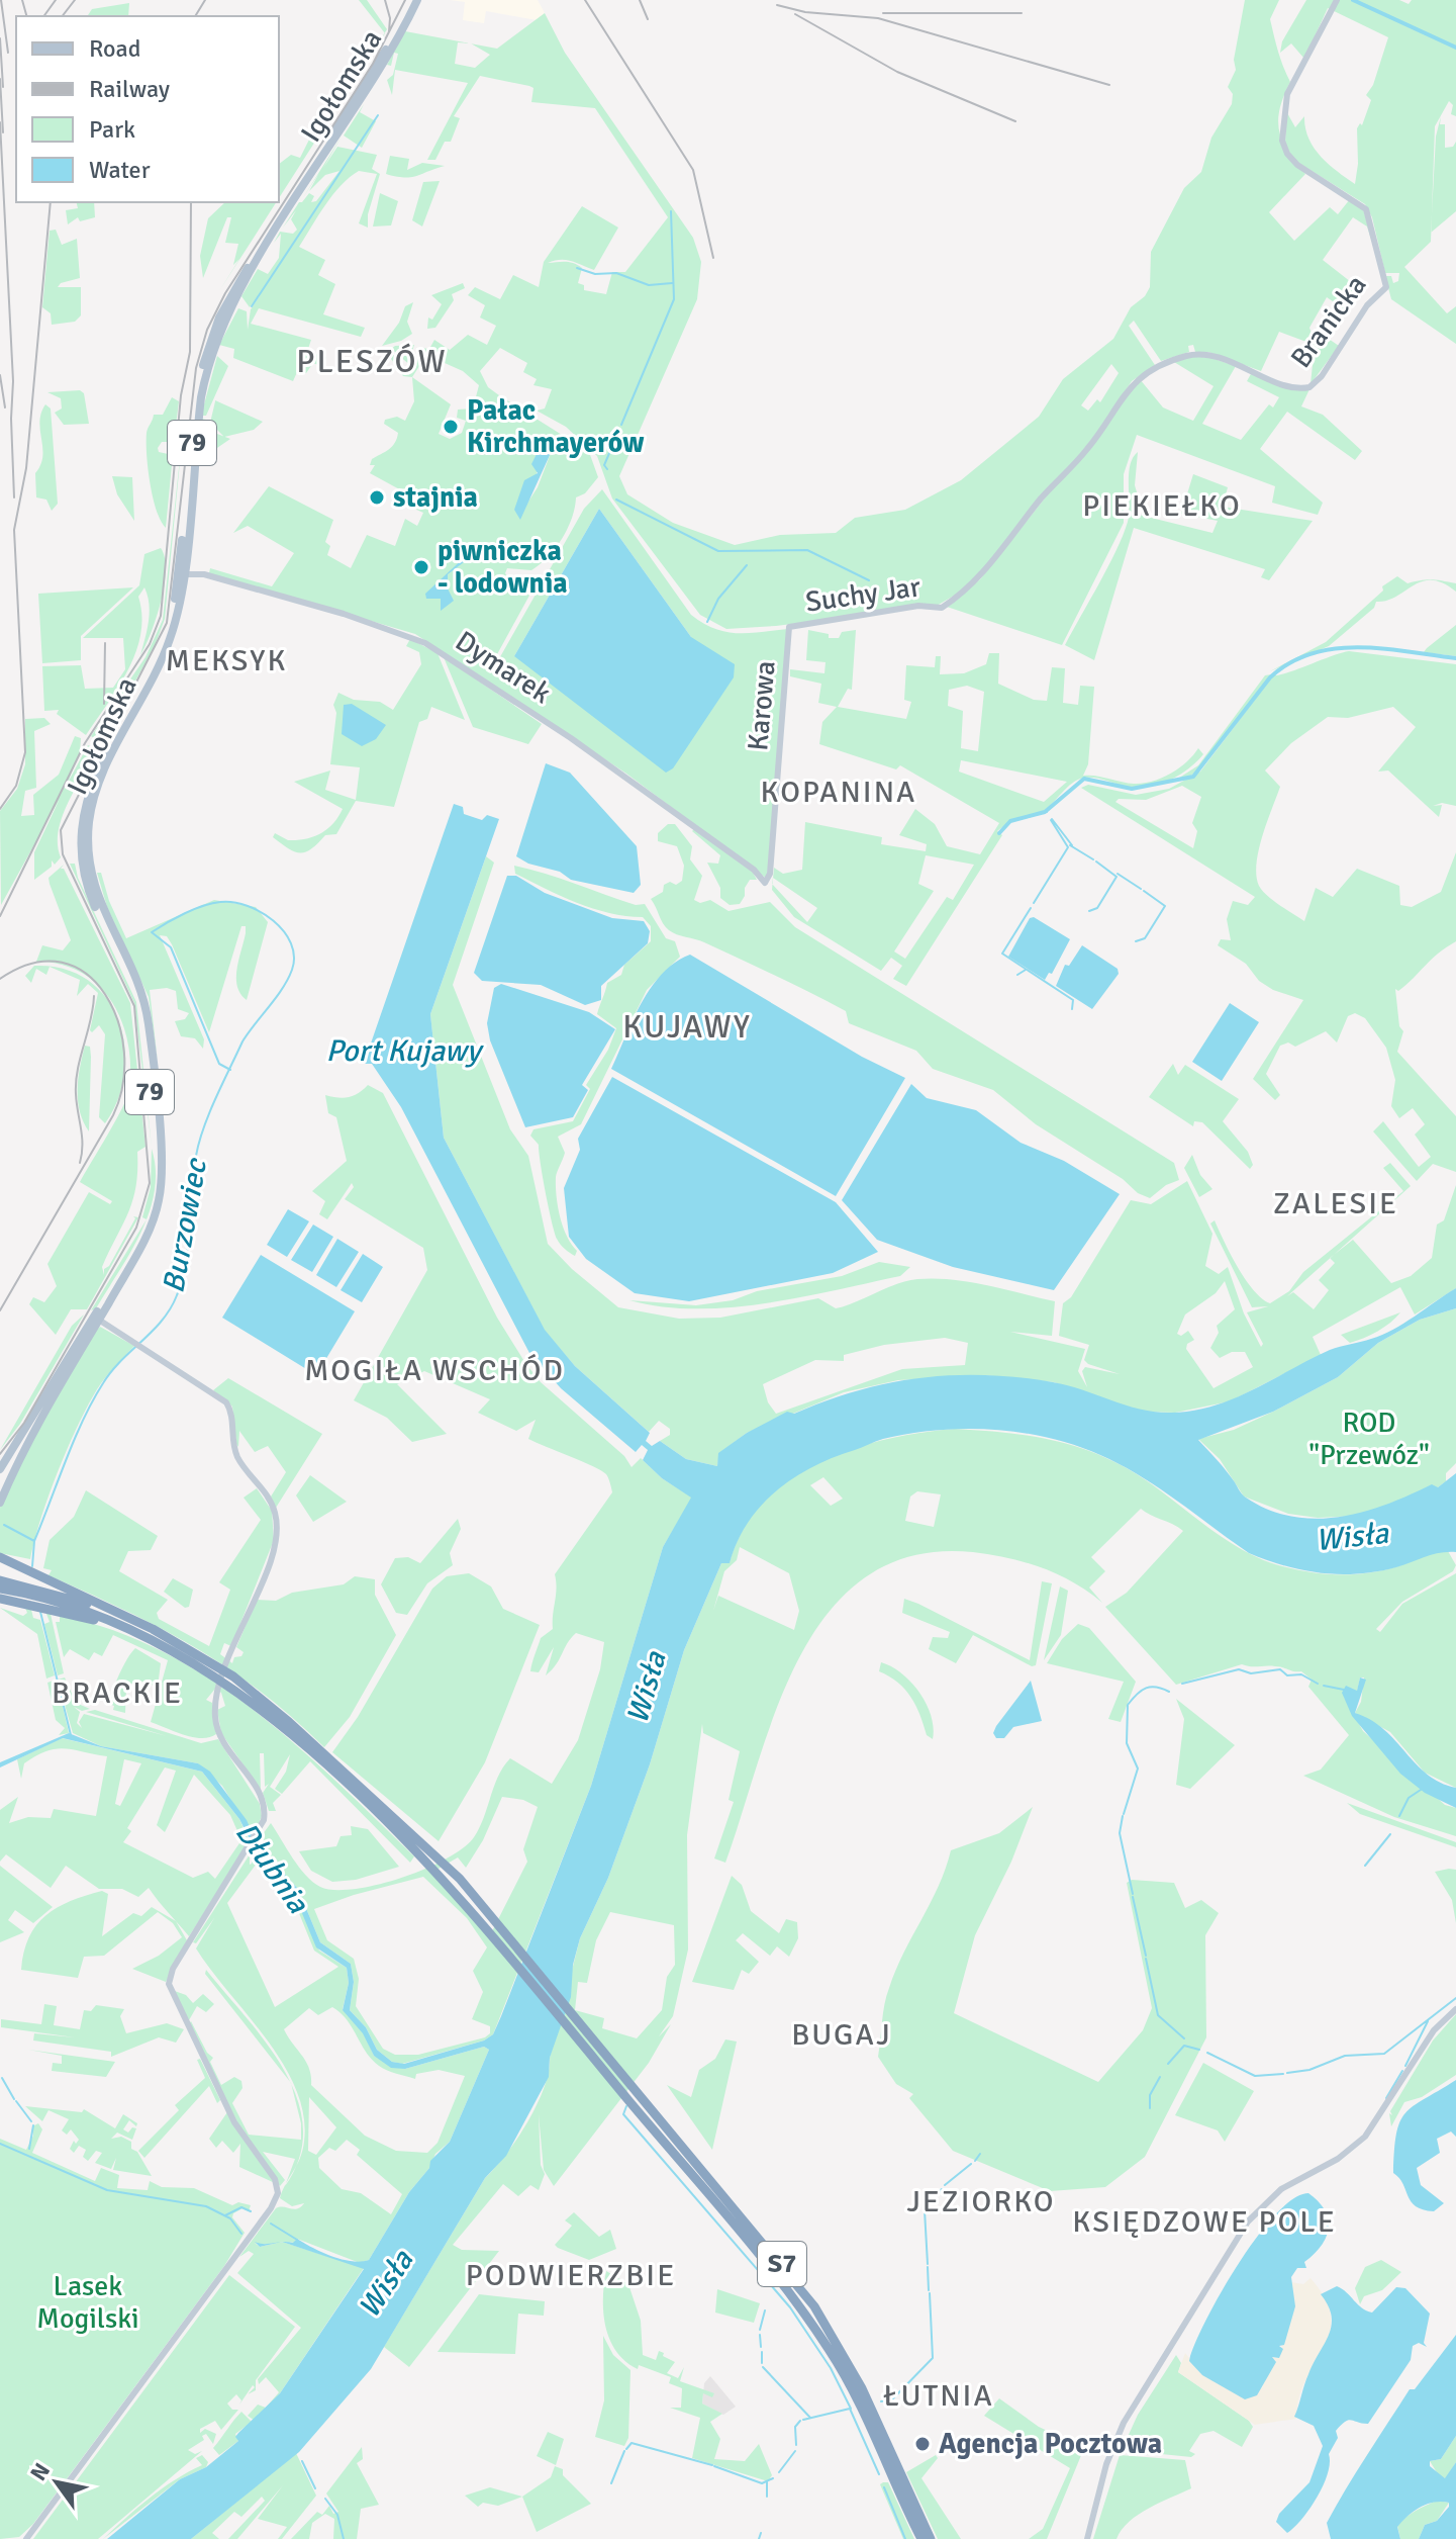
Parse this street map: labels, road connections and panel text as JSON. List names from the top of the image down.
{
  "streets": {
    "highway": ["S7"],
    "main road": ["Igołomska", "79"],
    "street": [
      "Branicka",
      "Suchy Jar",
      "Dymarek",
      "Karowa"
    ]
  },
  "crossings": [
    ["Igołomska", "Dymarek"],
    ["Branicka", "Suchy Jar"],
    ["Suchy Jar", "Karowa"],
    ["Dymarek", "Karowa"]
  ],
  "districts": [
    "PLESZÓW",
    "PIEKIEŁKO",
    "MEKSYK",
    "KOPANINA",
    "KUJAWY",
    "ZALESIE",
    "MOGIŁA WSCHÓD",
    "BRACKIE",
    "BUGAJ",
    "JEZIORKO",
    "KSIĘDZOWE POLE",
    "PODWIERZBIE",
    "ŁUTNIA"
  ],
  "water": [
    "Port Kujawy",
    "Burzowiec",
    "Wisła",
    "Dłubnia"
  ],
  "parks": ["ROD \"Przewóz\"", "Lasek Mogilski"],
  "places": [
    "Pałac Kirchmayerów",
    "stajnia",
    "piwniczka - lodownia",
    "Agencja Pocztowa"
  ],
  "legend": [
    "Road",
    "Railway",
    "Park",
    "Water"
  ],
  "north": "top left"
}
